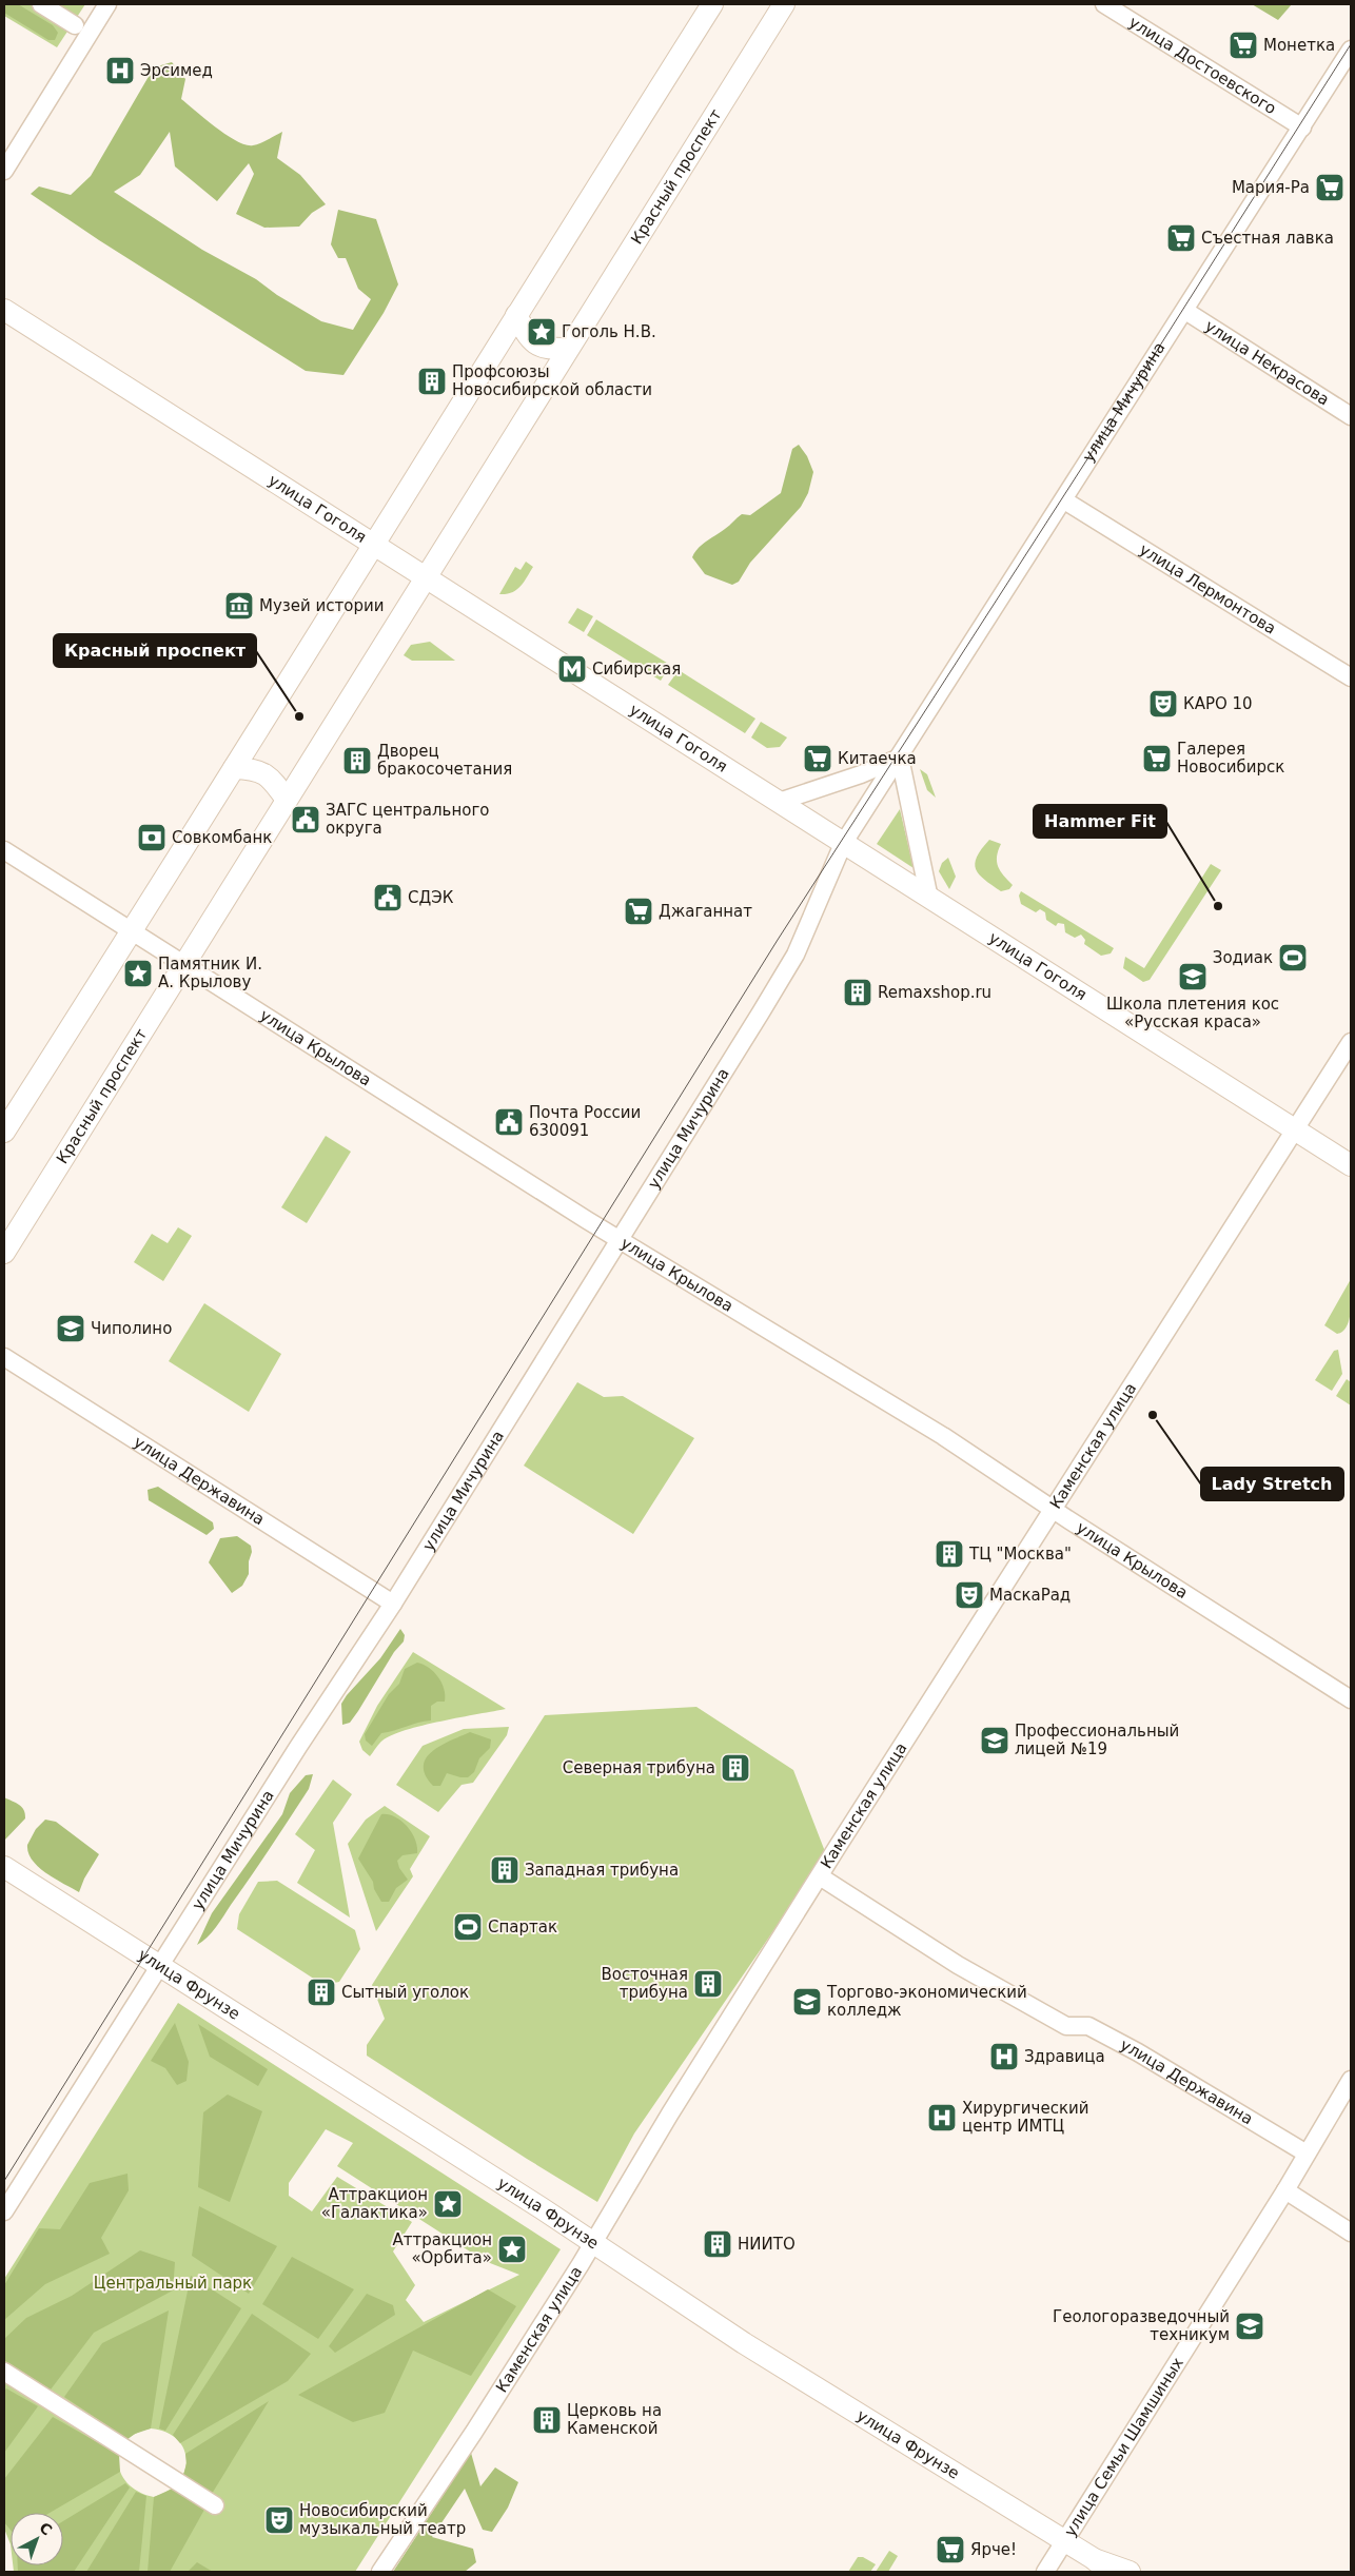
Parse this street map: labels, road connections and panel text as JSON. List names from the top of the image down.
{
  "streets": {
    "main road": ["Красный проспект", "улица Гоголя", "улица Фрунзе"],
    "street": [
      "улица Достоевского",
      "улица Некрасова",
      "улица Мичурина",
      "улица Лермонтова",
      "улица Крылова",
      "Каменская улица",
      "улица Державина",
      "улица Семьи Шамшиных"
    ]
  },
  "crossings": [
    ["улица Достоевского", "улица Мичурина"],
    ["Красный проспект", "улица Гоголя"],
    ["Красный проспект", "улица Крылова"],
    ["улица Некрасова", "улица Мичурина"],
    ["улица Мичурина", "улица Гоголя"],
    ["улица Мичурина", "улица Лермонтова"],
    ["улица Мичурина", "улица Крылова"],
    ["улица Мичурина", "улица Державина"],
    ["улица Мичурина", "улица Фрунзе"],
    ["улица Гоголя", "Каменская улица"],
    ["улица Крылова", "Каменская улица"],
    ["Каменская улица", "улица Державина"],
    ["Каменская улица", "улица Фрунзе"],
    ["улица Державина", "улица Семьи Шамшиных"],
    ["улица Фрунзе", "улица Семьи Шамшиных"]
  ],
  "parks": ["Центральный парк"],
  "places": {
    "supermarket": [
      "Монетка",
      "Мария-Ра",
      "Съестная лавка",
      "Китаечка",
      "Галерея Новосибирск",
      "Джаганнат",
      "Ярче!"
    ],
    "hospital": ["Эрсимед", "Здравица", "Хирургический центр ИМТЦ"],
    "place": [
      "Гоголь Н.В.",
      "Памятник И. А. Крылову",
      "Аттракцион «Галактика»",
      "Аттракцион «Орбита»"
    ],
    "building": [
      "Профсоюзы Новосибирской области",
      "Дворец бракосочетания",
      "Remaxshop.ru",
      "ТЦ \"Москва\"",
      "Северная трибуна",
      "Западная трибуна",
      "Восточная трибуна",
      "Сытный уголок",
      "НИИТО",
      "Церковь на Каменской"
    ],
    "museum": ["Музей истории"],
    "metro station": ["Сибирская"],
    "theatre": ["КАРО 10", "МаскаРад", "Новосибирский музыкальный театр"],
    "other": ["Красный проспект", "Hammer Fit", "Lady Stretch"],
    "public building": ["ЗАГС центрального округа", "СДЭК", "Почта России 630091"],
    "bank": ["Совкомбанк"],
    "sports": ["Зодиак", "Спартак"],
    "school or university": [
      "Школа плетения кос «Русская краса»",
      "Чиполино",
      "Профессиональный лицей №19",
      "Торгово-экономический колледж",
      "Геологоразведочный техникум"
    ]
  },
  "north": "top right"
}
